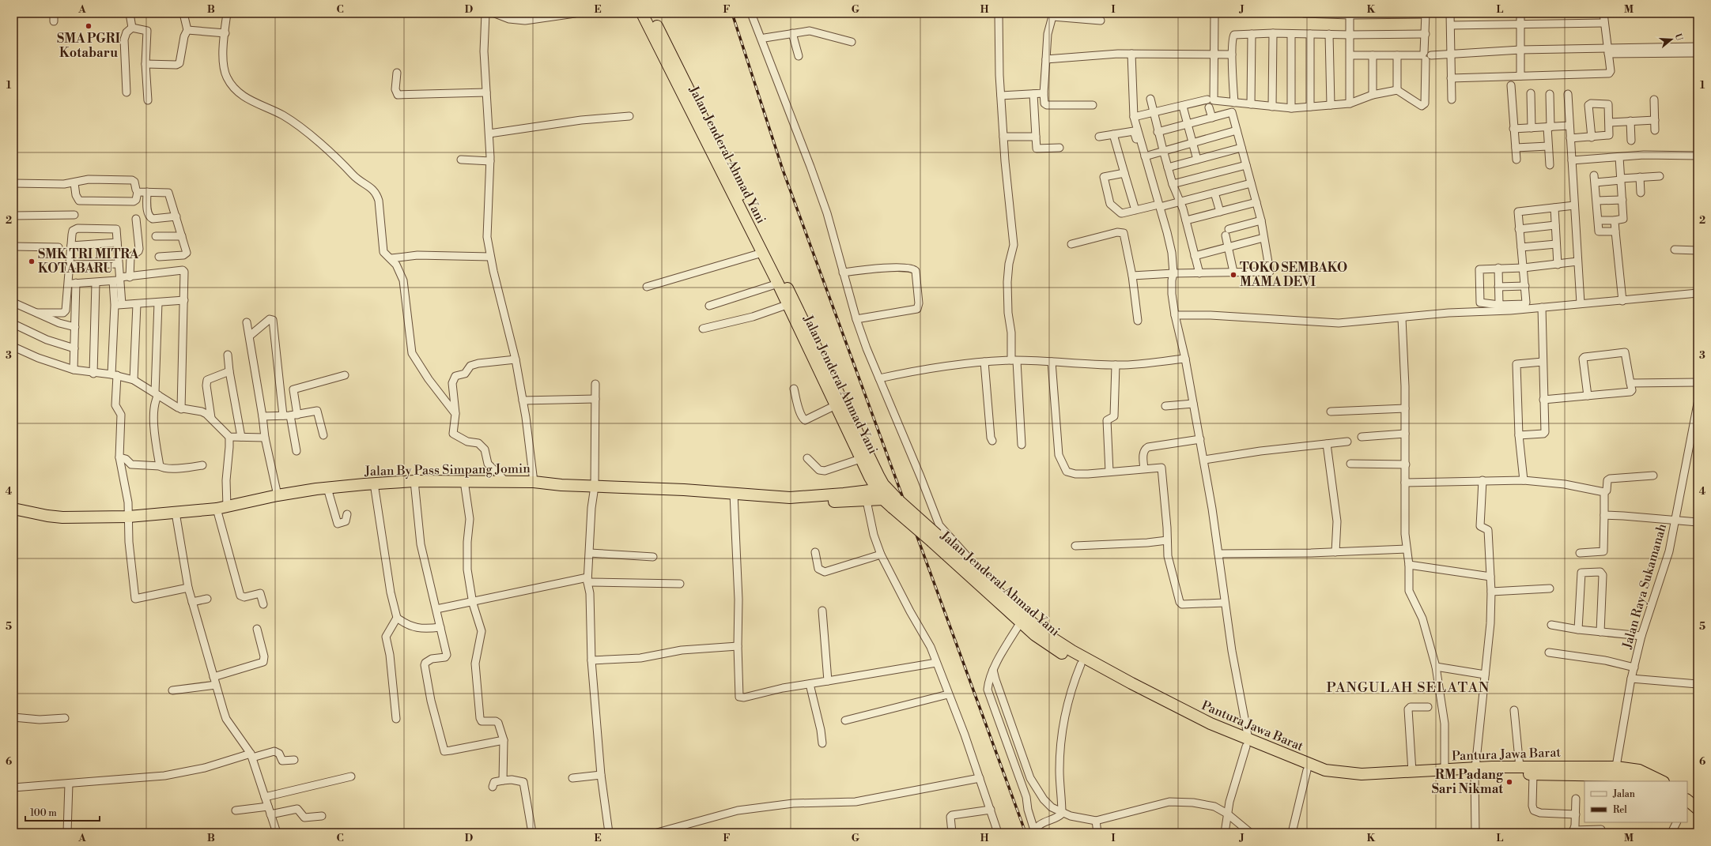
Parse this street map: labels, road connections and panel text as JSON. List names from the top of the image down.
{
  "streets": {
    "highway": ["Jalan Jenderal Ahmad Yani", "Jalan By Pass Simpang Jomin", "Pantura Jawa Barat"],
    "street": ["Jalan Raya Sukamanah"]
  },
  "crossings": [
    ["Jalan Jenderal Ahmad Yani", "Jalan By Pass Simpang Jomin"],
    ["Jalan Jenderal Ahmad Yani", "Jalan Raya Sukamanah"],
    ["Jalan Jenderal Ahmad Yani", "Pantura Jawa Barat"],
    ["Jalan Raya Sukamanah", "Pantura Jawa Barat"]
  ],
  "districts": ["PANGULAH SELATAN"],
  "places": [
    "SMA PGRI Kotabaru",
    "SMK TRI MITRA KOTABARU",
    "TOKO SEMBAKO MAMA DEVI",
    "RM Padang Sari Nikmat"
  ],
  "legend": ["Jalan", "Rel"],
  "scale_bar": "100 m",
  "north": "right",
  "grid": {
    "columns": [
      "A",
      "B",
      "C",
      "D",
      "E",
      "F",
      "G",
      "H",
      "I",
      "J",
      "K",
      "L",
      "M"
    ],
    "rows": [
      "1",
      "2",
      "3",
      "4",
      "5",
      "6"
    ]
  }
}
